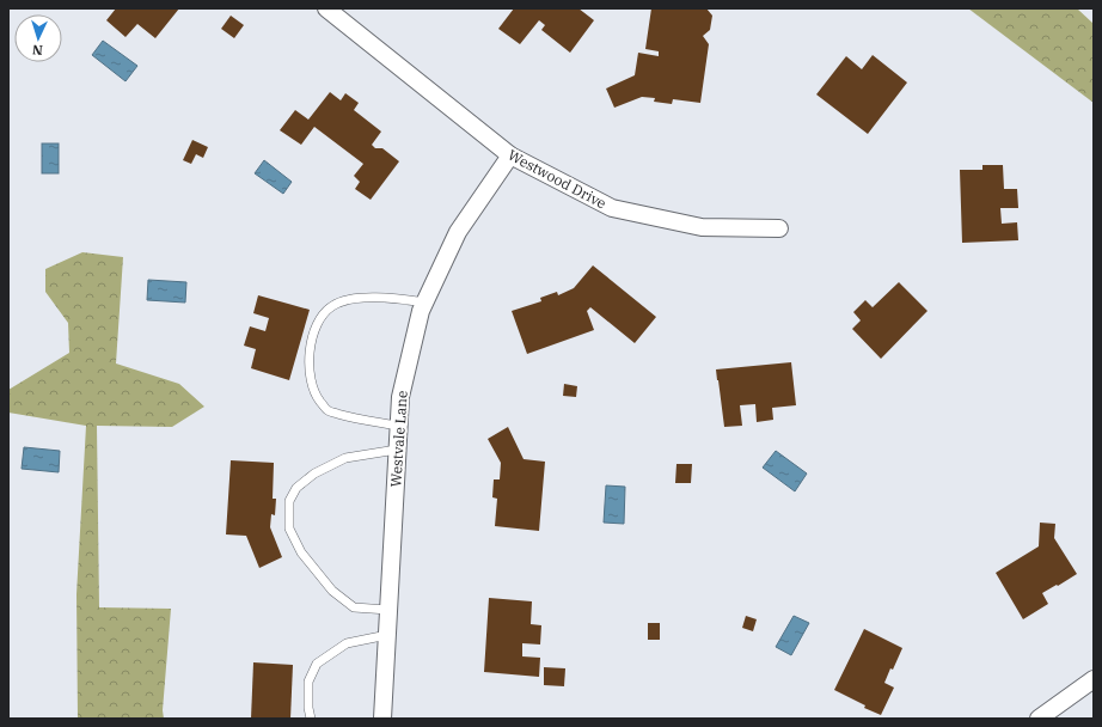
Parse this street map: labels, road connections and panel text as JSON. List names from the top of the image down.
{
  "streets": {
    "street": ["Westwood Drive", "Westvale Lane"]
  },
  "crossings": [
    ["Westwood Drive", "Westvale Lane"]
  ],
  "north": "bottom"
}
